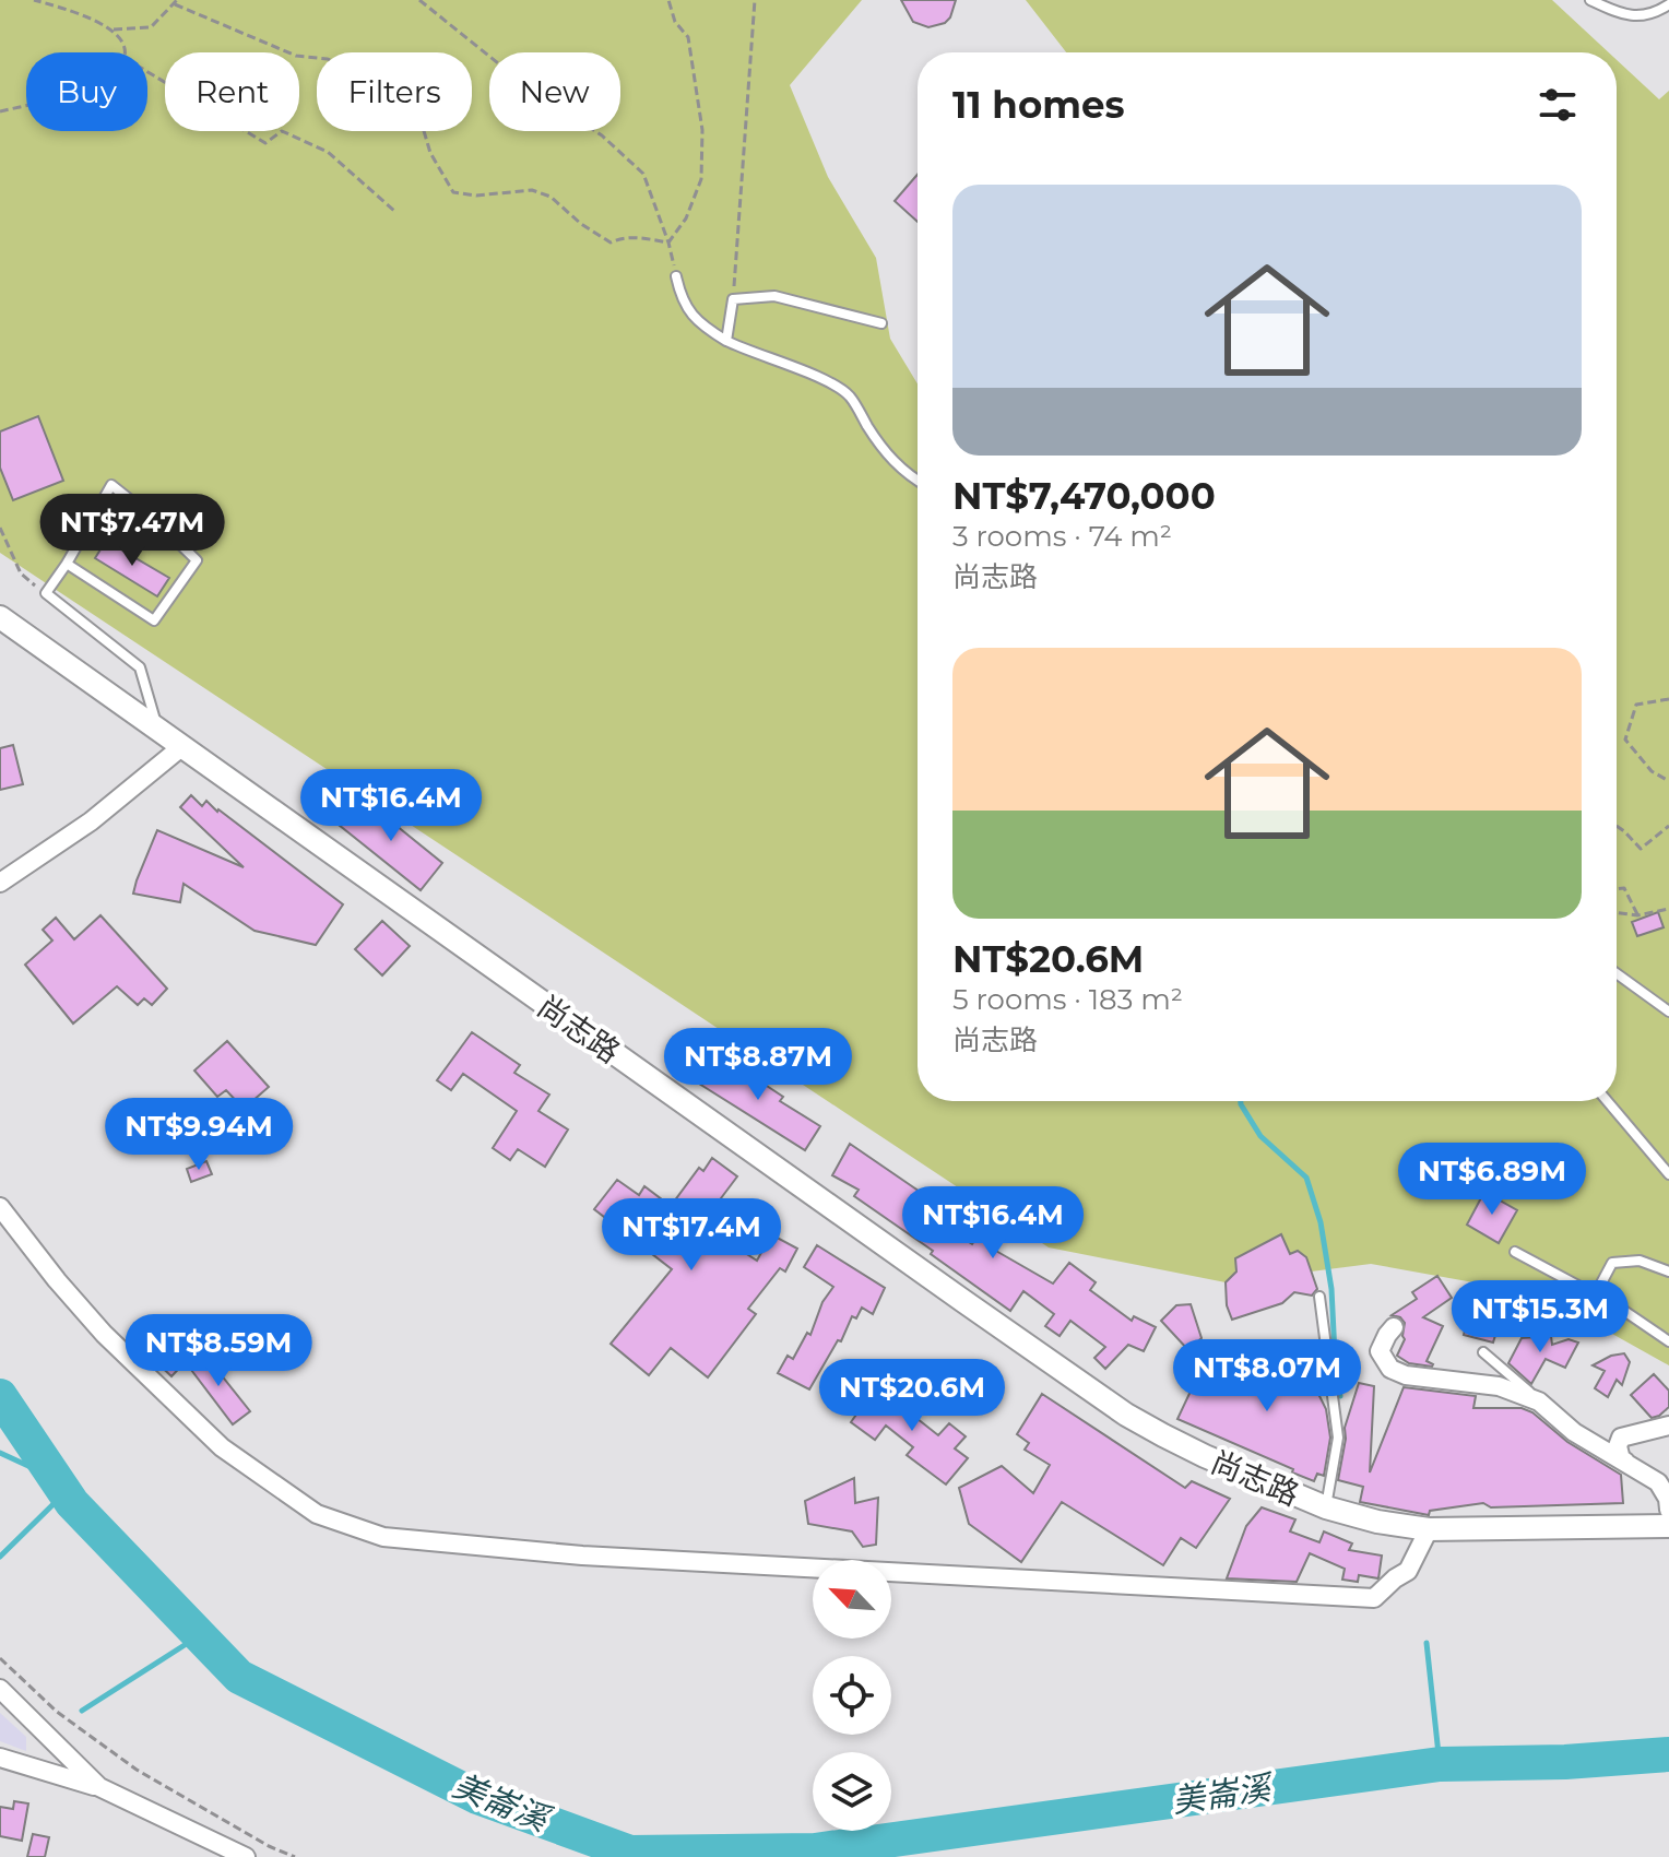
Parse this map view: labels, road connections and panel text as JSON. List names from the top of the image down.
{
  "streets": {
    "street": ["尚志路"]
  },
  "water": ["美崙溪"],
  "north": "top left",
  "page": {
    "chip": [
      "Buy",
      "Rent",
      "Filters",
      "New"
    ],
    "heading": "11 homes",
    "list": [
      {
        "name": "NT$7,470,000",
        "note": "3 rooms · 74 m² · 尚志路"
      },
      {
        "name": "NT$20.6M",
        "note": "5 rooms · 183 m² · 尚志路"
      }
    ],
    "price": [
      "NT$7.47M",
      "NT$16.4M",
      "NT$8.87M",
      "NT$9.94M",
      "NT$6.89M",
      "NT$16.4M",
      "NT$17.4M",
      "NT$15.3M",
      "NT$8.59M",
      "NT$8.07M",
      "NT$20.6M"
    ]
  }
}
